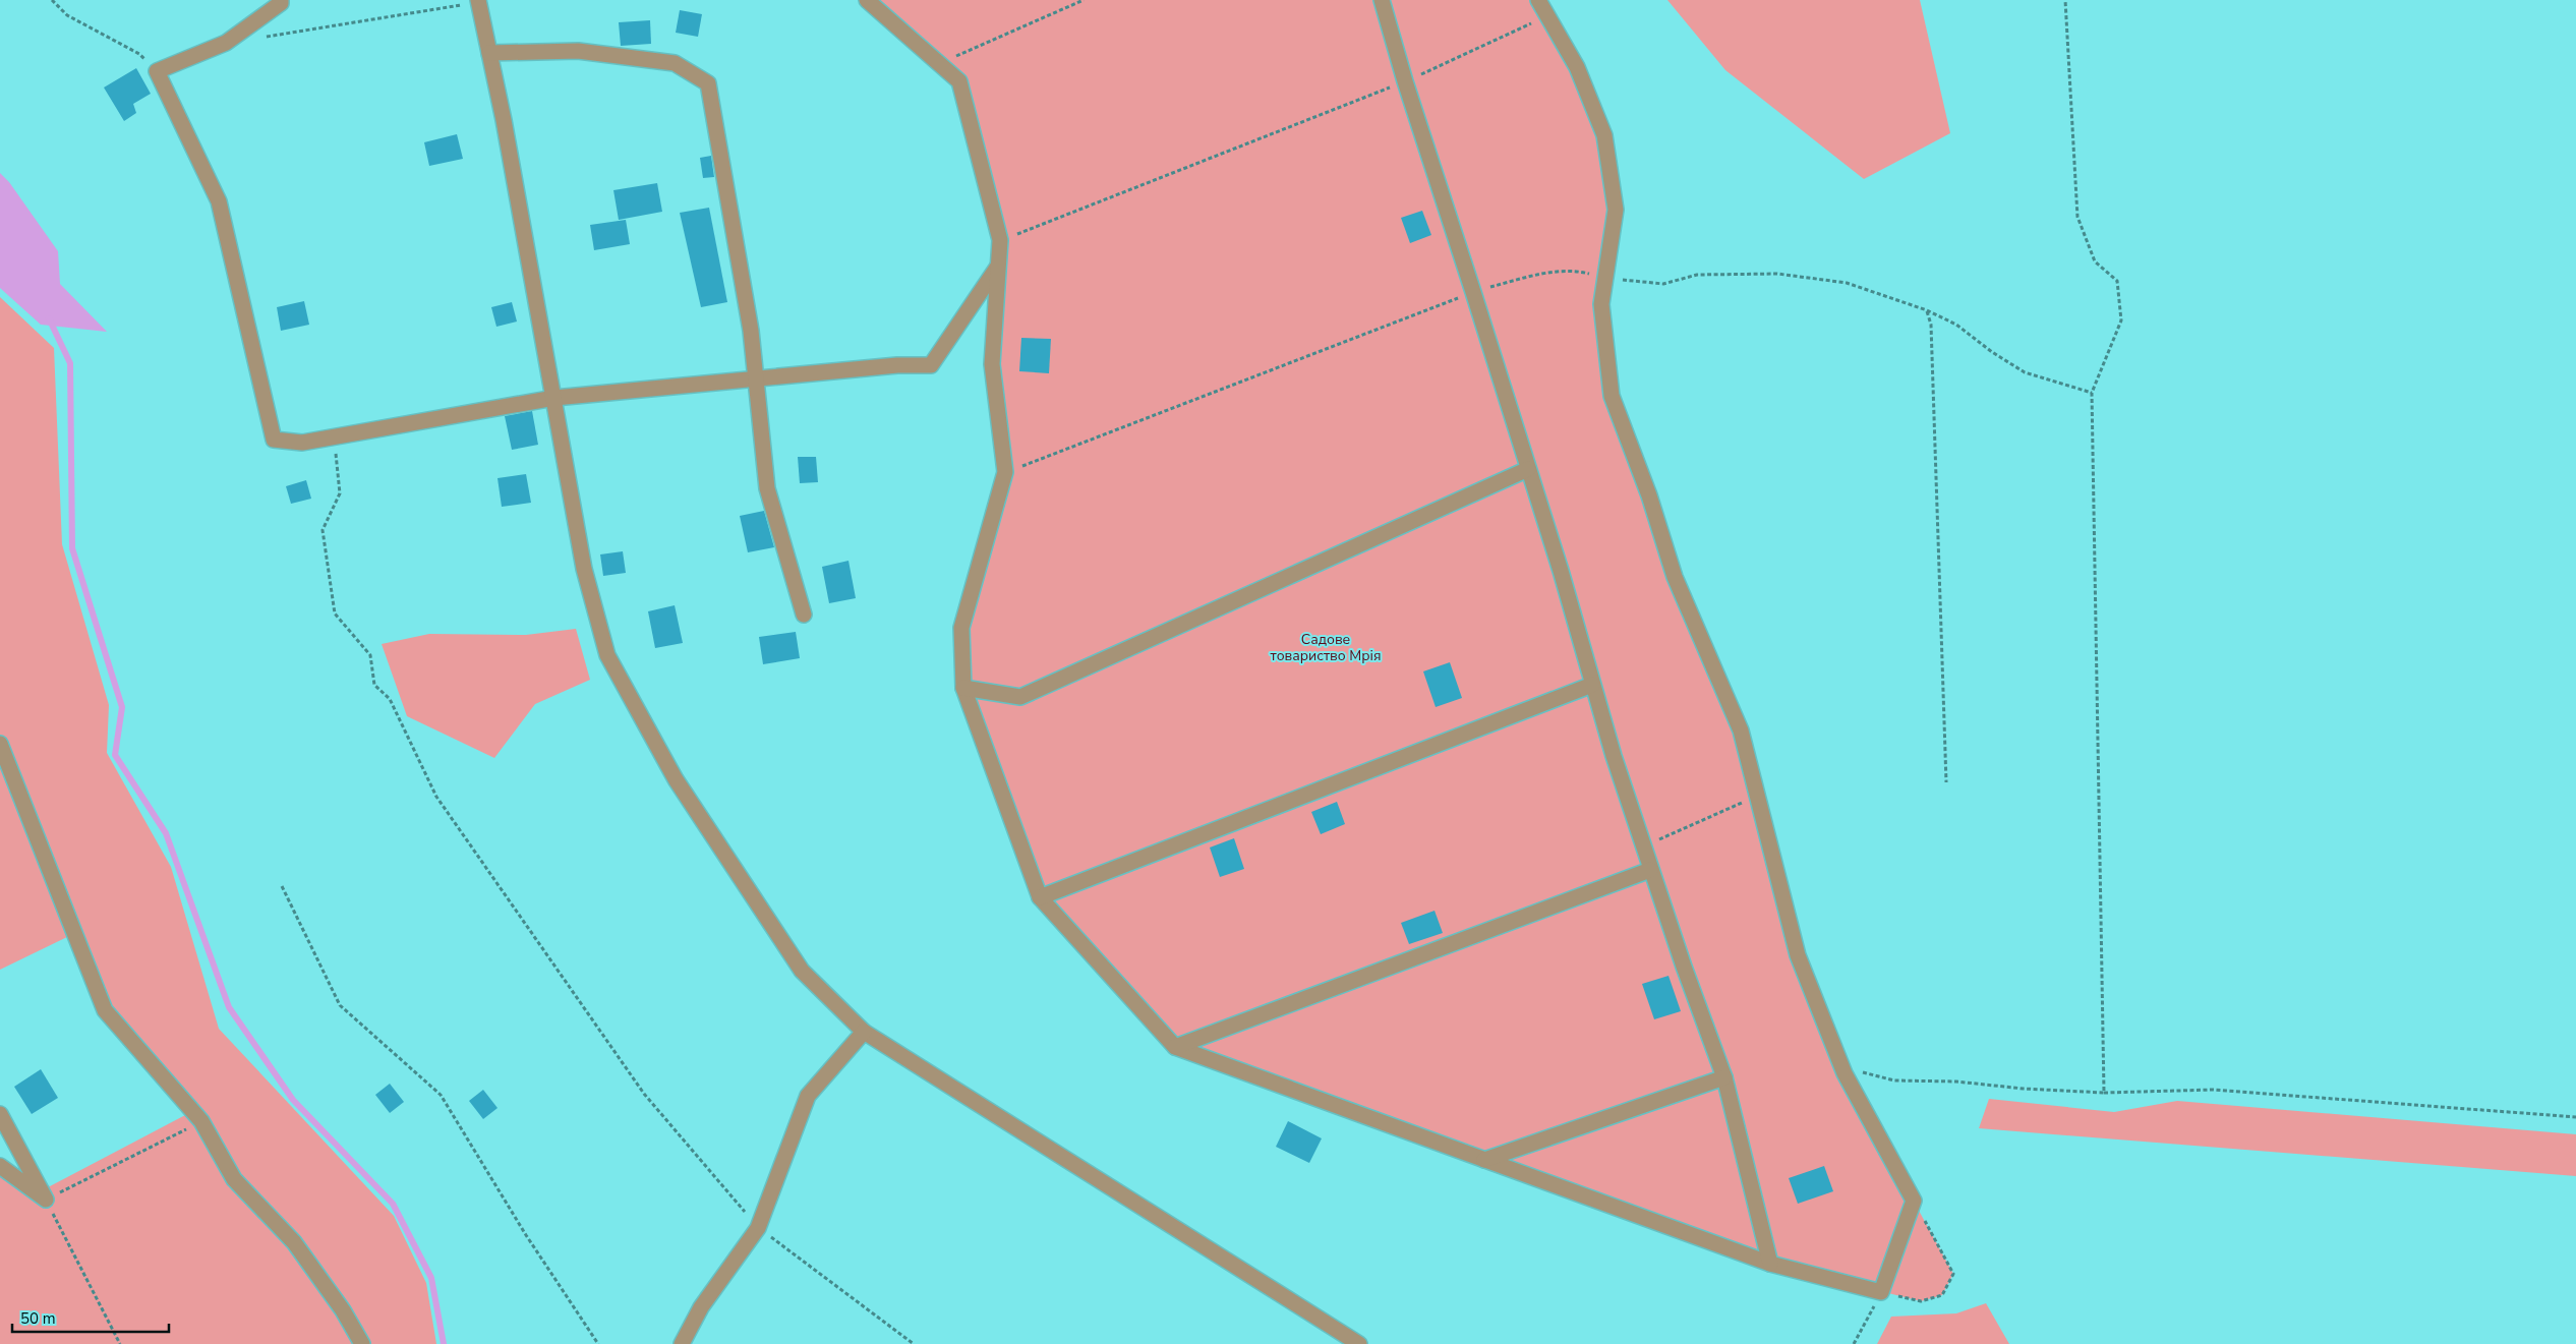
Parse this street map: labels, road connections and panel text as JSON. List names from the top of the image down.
{
  "parks": ["Садове товариство Мрія"],
  "scale_bar": "50 m"
}
